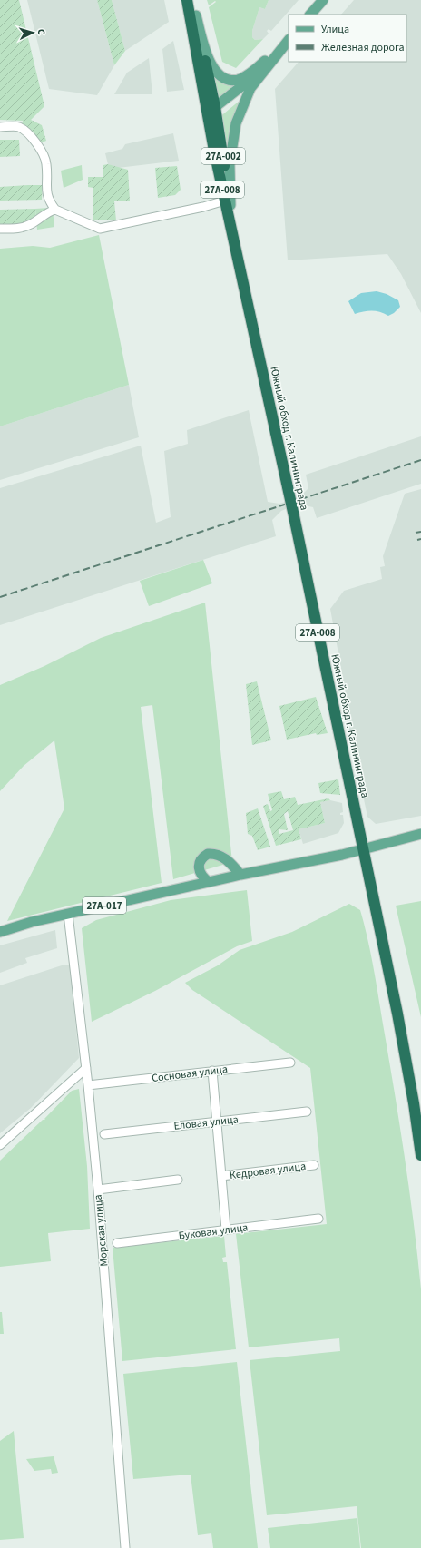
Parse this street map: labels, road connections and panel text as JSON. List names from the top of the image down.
{
  "streets": {
    "highway": ["27А-002", "27А-008", "Южный обход г. Калининграда"],
    "main road": ["27А-017"],
    "street": [
      "Сосновая улица",
      "Еловая улица",
      "Кедровая улица",
      "Морская улица",
      "Буковая улица"
    ]
  },
  "crossings": [
    ["27А-002", "27А-008"],
    ["27А-002", "Южный обход г. Калининграда"],
    ["27А-008", "Южный обход г. Калининграда"],
    ["Южный обход г. Калининграда", "27А-017"],
    ["27А-017", "Морская улица"],
    ["Сосновая улица", "Морская улица"]
  ],
  "legend": ["Улица", "Железная дорога"],
  "north": "right"
}
